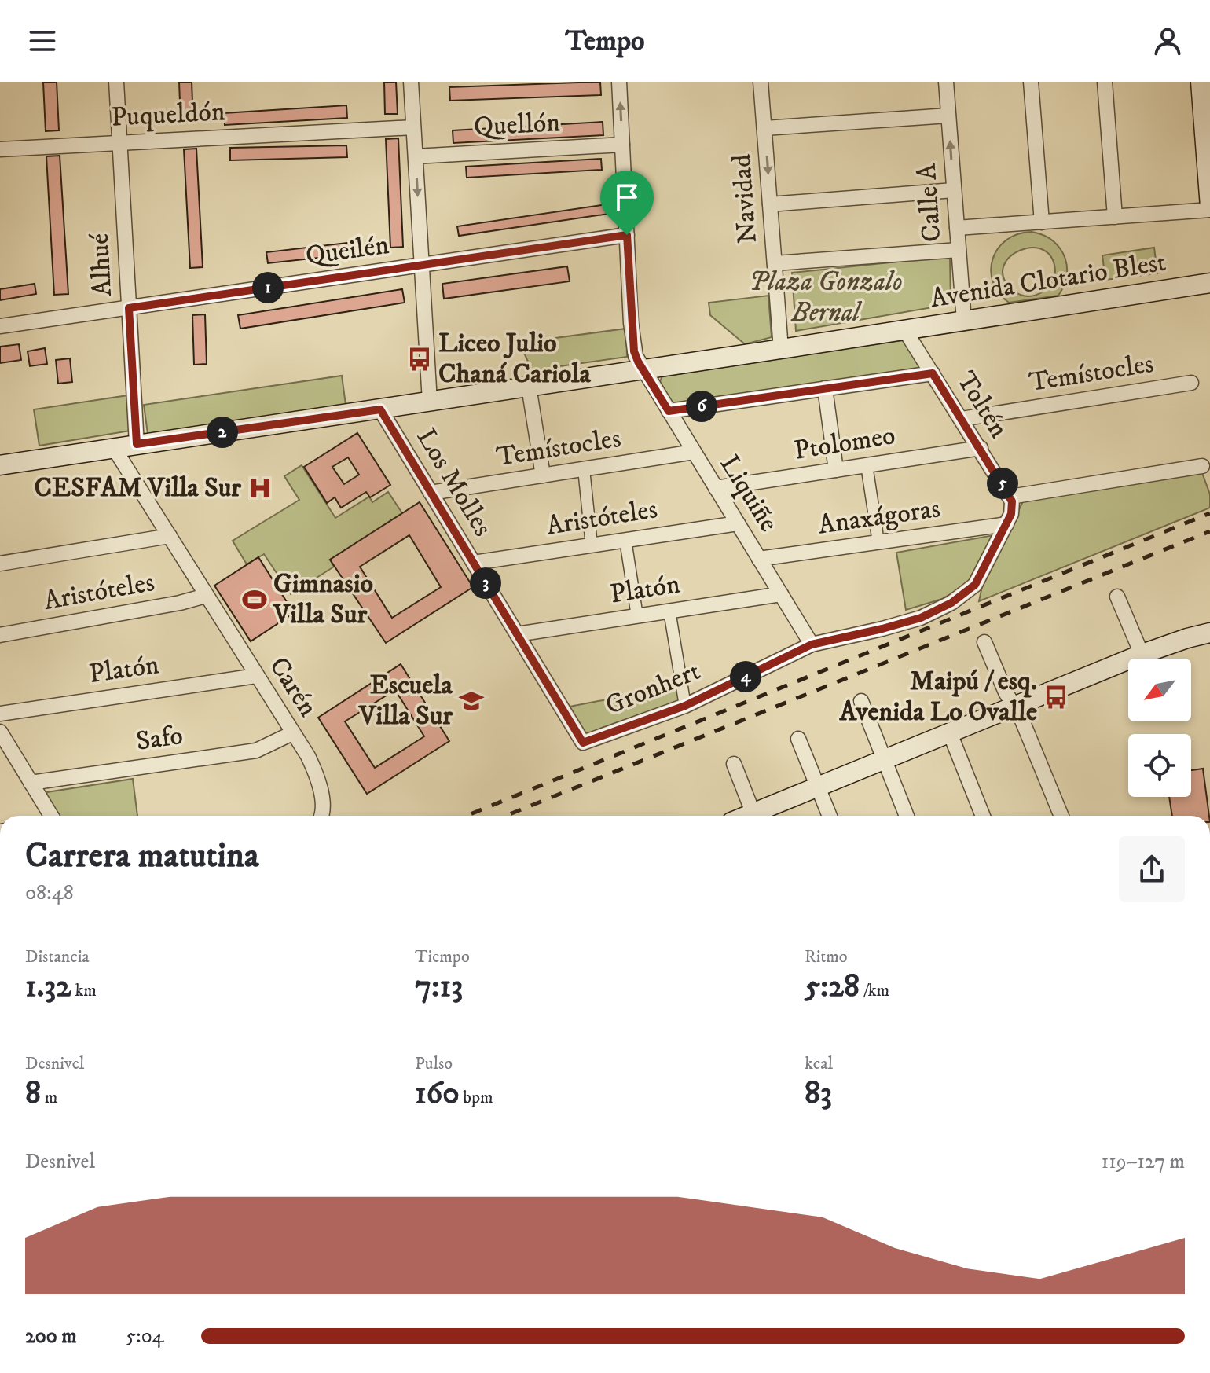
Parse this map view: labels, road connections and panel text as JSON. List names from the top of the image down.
{
  "streets": {
    "main road": ["Avenida Clotario Blest"],
    "street": [
      "Puqueldón",
      "Quellón",
      "Navidad",
      "Calle A",
      "Queilén",
      "Alhué",
      "Temístocles",
      "Toltén",
      "Ptolomeo",
      "Los Molles",
      "Liquiñe",
      "Anaxágoras",
      "Aristóteles",
      "Platón",
      "Carén",
      "Gronhert",
      "Safo"
    ]
  },
  "crossings": [
    ["Puqueldón", "Alhué"],
    ["Quellón", "Liquiñe"],
    ["Navidad", "Avenida Clotario Blest"],
    ["Calle A", "Avenida Clotario Blest"],
    ["Queilén", "Alhué"],
    ["Queilén", "Liquiñe"],
    ["Alhué", "Avenida Clotario Blest"],
    ["Avenida Clotario Blest", "Toltén"],
    ["Avenida Clotario Blest", "Los Molles"],
    ["Avenida Clotario Blest", "Liquiñe"],
    ["Avenida Clotario Blest", "Carén"],
    ["Temístocles", "Toltén"],
    ["Temístocles", "Los Molles"],
    ["Temístocles", "Liquiñe"],
    ["Toltén", "Ptolomeo"],
    ["Ptolomeo", "Liquiñe"],
    ["Los Molles", "Aristóteles"],
    ["Los Molles", "Platón"],
    ["Los Molles", "Gronhert"],
    ["Liquiñe", "Anaxágoras"],
    ["Liquiñe", "Aristóteles"],
    ["Liquiñe", "Platón"],
    ["Liquiñe", "Gronhert"],
    ["Anaxágoras", "Gronhert"],
    ["Aristóteles", "Carén"],
    ["Platón", "Carén"],
    ["Carén", "Safo"]
  ],
  "parks": ["Plaza Gonzalo Bernal"],
  "places": {
    "bus stop": ["Liceo Julio Chaná Cariola", "Maipú / esq. Avenida Lo Ovalle"],
    "hospital": ["CESFAM Villa Sur"],
    "sports": ["Gimnasio Villa Sur"],
    "school or university": ["Escuela Villa Sur"]
  },
  "north": "bottom left",
  "page": {
    "header": "Tempo",
    "pins": [
      "1",
      "6",
      "2",
      "5",
      "3",
      "4"
    ],
    "heading": ["Carrera matutina", "08:48"],
    "stats": [
      ["Distancia", "1.32 km"],
      ["Tiempo", "7:13"],
      ["Ritmo", "5:28 /km"],
      ["Desnivel", "8 m"],
      ["Pulso", "160 bpm"],
      ["kcal", "83"]
    ],
    "chart": ["Desnivel", "119–127 m"],
    "list": [
      {
        "name": "200 m",
        "note": "5:04"
      }
    ]
  }
}
